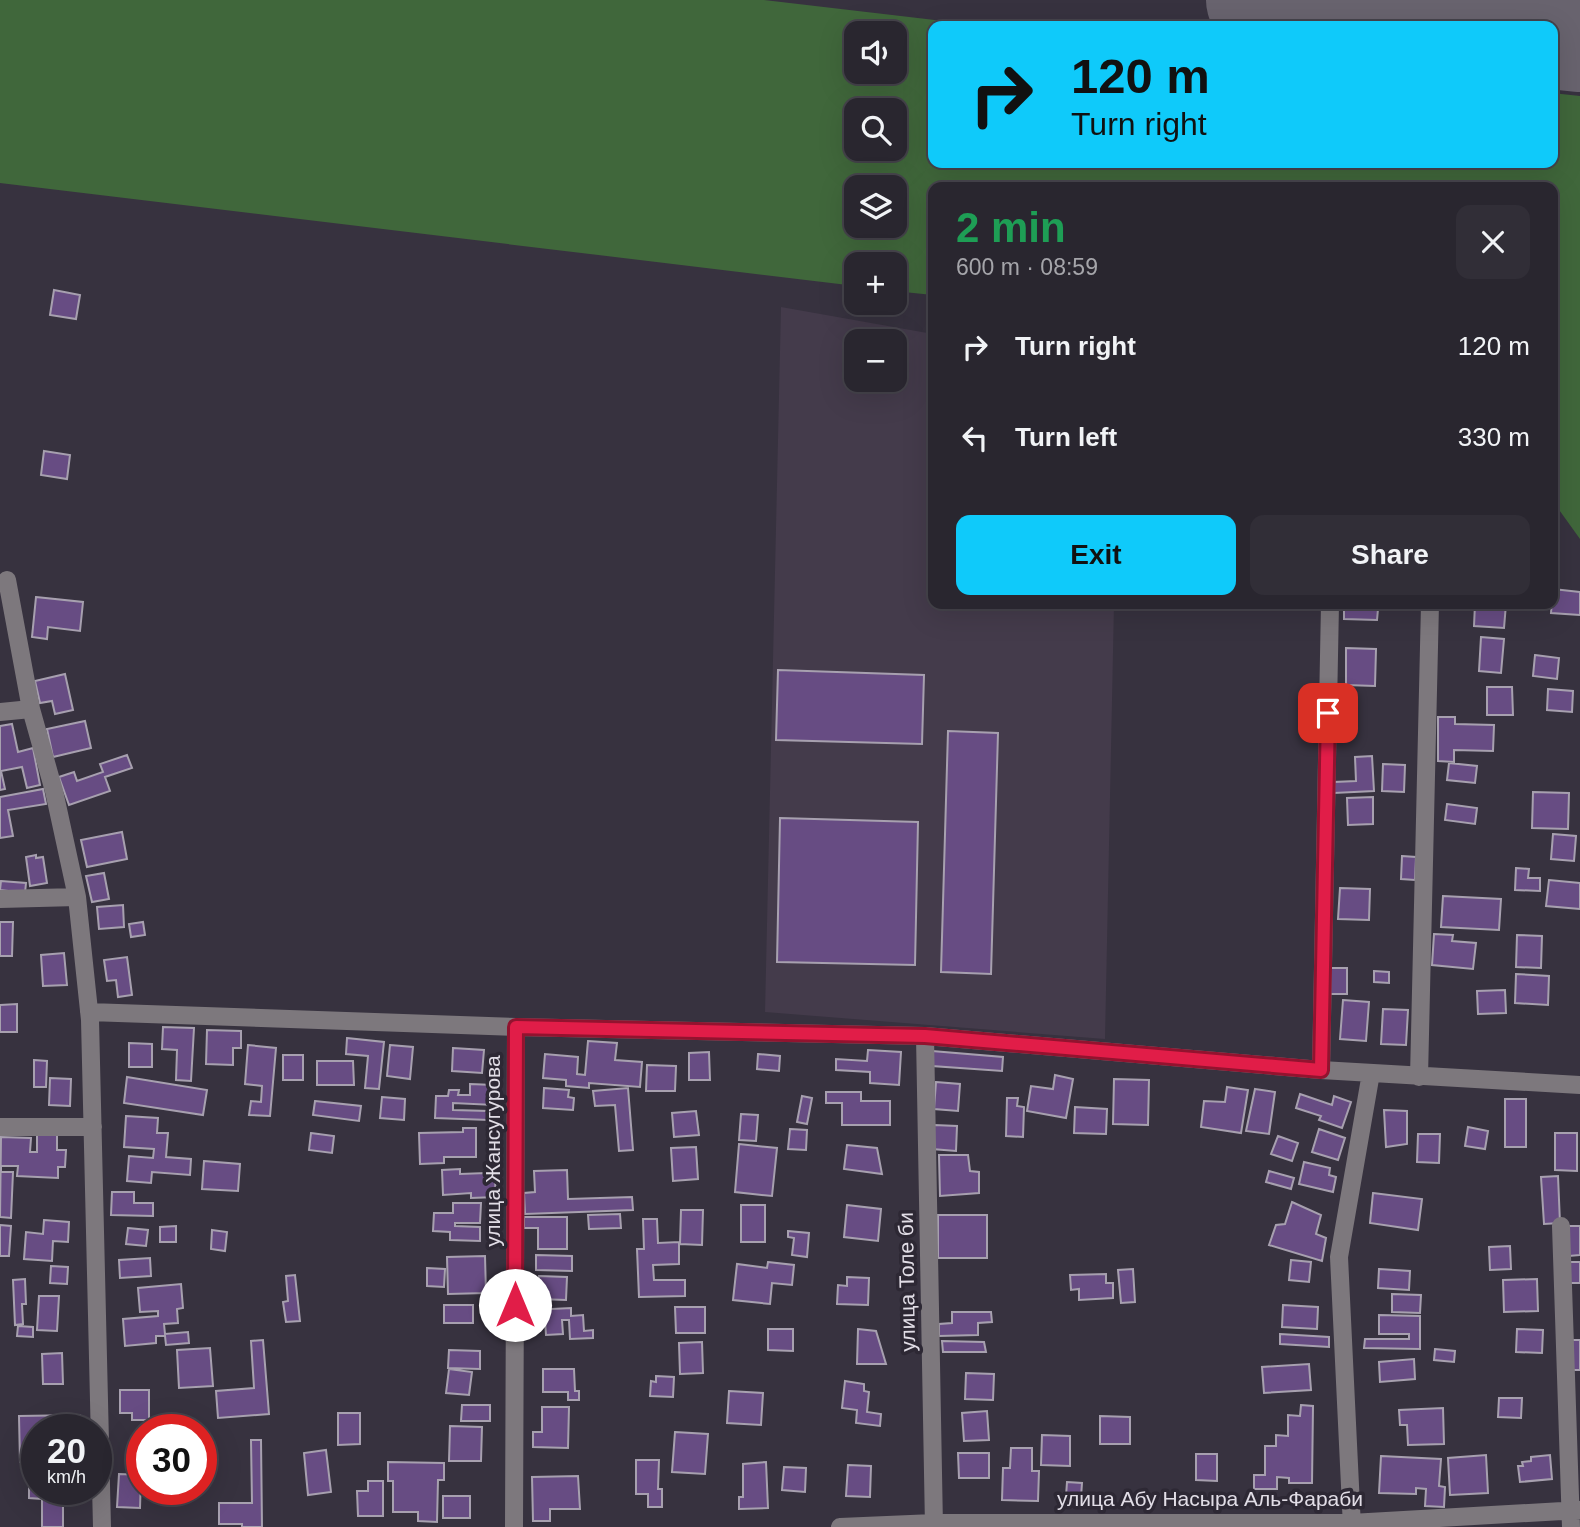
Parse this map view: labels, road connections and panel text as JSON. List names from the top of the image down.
{
  "streets": {
    "street": ["улица Жансугурова", "улица Толе би", "улица Абу Насыра Аль-Фараби"]
  },
  "crossings": [
    ["улица Толе би", "улица Абу Насыра Аль-Фараби"]
  ],
  "page": {
    "map_buttons": ["+", "−"],
    "turn": ["120 m", "Turn right"],
    "heading": ["2 min", "600 m · 08:59"],
    "list": [
      {
        "name": "Turn right",
        "value": "120 m"
      },
      {
        "name": "Turn left",
        "value": "330 m"
      }
    ],
    "buttons": ["Exit", "Share"],
    "speed": "20 km/h",
    "limit": "30"
  }
}
